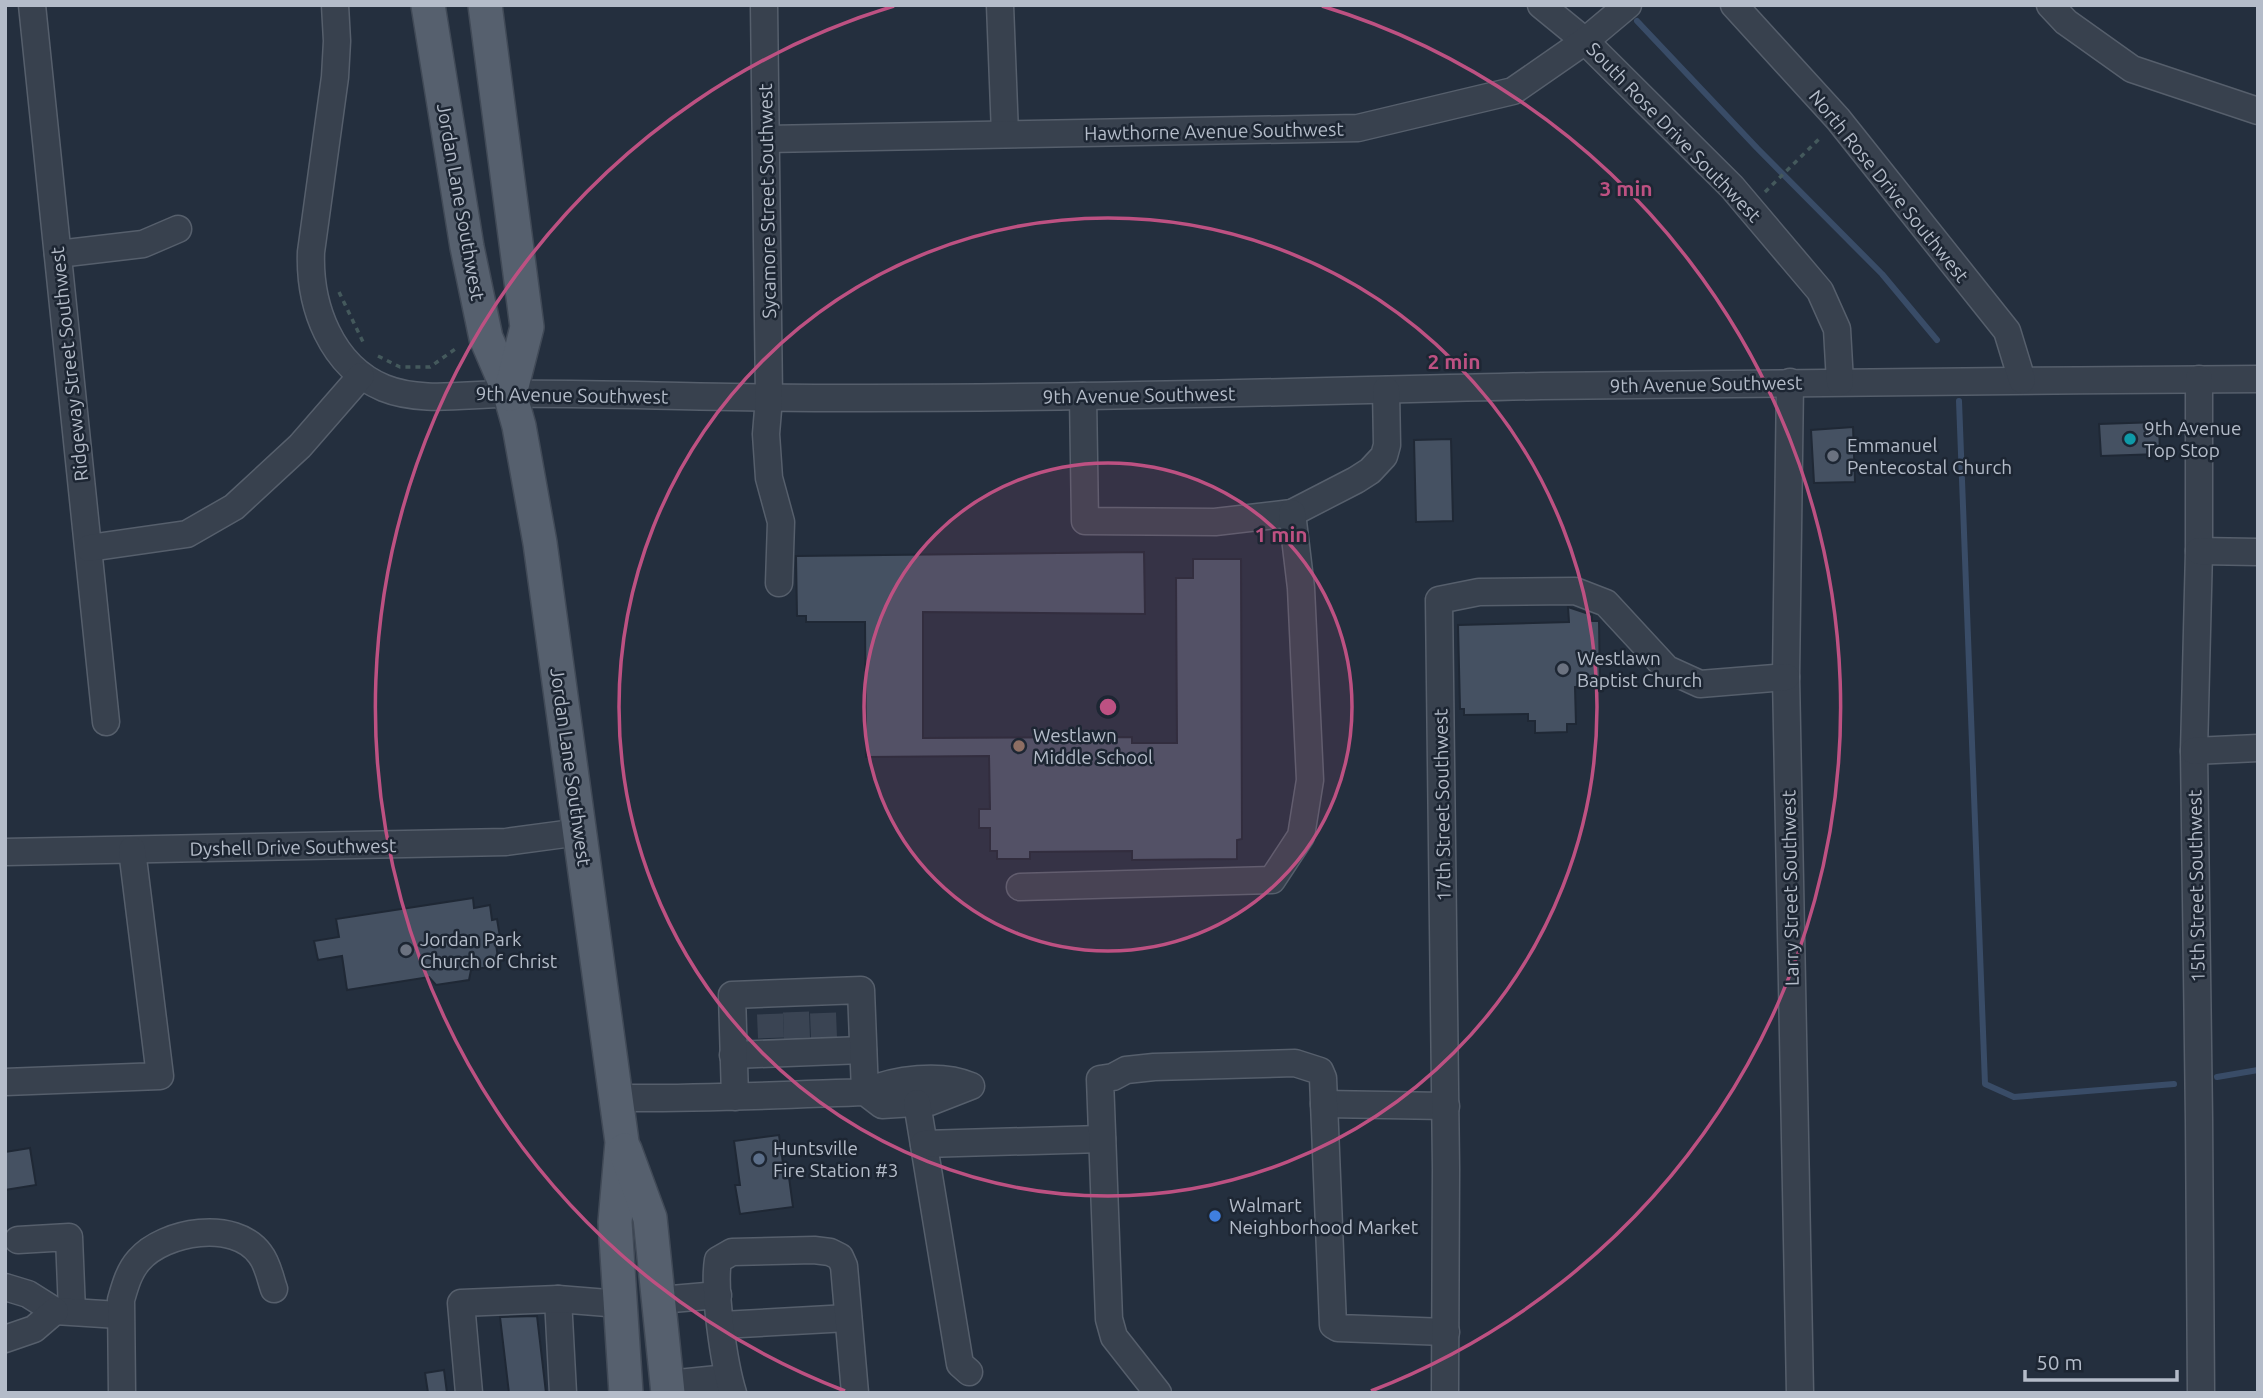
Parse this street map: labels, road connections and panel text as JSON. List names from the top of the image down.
{
  "streets": {
    "main road": ["Jordan Lane Southwest"],
    "street": [
      "Hawthorne Avenue Southwest",
      "South Rose Drive Southwest",
      "North Rose Drive Southwest",
      "Sycamore Street Southwest",
      "Ridgeway Street Southwest",
      "9th Avenue Southwest",
      "17th Street Southwest",
      "Dyshell Drive Southwest",
      "15th Street Southwest",
      "Larry Street Southwest"
    ]
  },
  "crossings": [
    ["Hawthorne Avenue Southwest", "South Rose Drive Southwest"],
    ["Hawthorne Avenue Southwest", "Sycamore Street Southwest"],
    ["South Rose Drive Southwest", "9th Avenue Southwest"],
    ["North Rose Drive Southwest", "9th Avenue Southwest"],
    ["Sycamore Street Southwest", "9th Avenue Southwest"],
    ["Jordan Lane Southwest", "9th Avenue Southwest"],
    ["Jordan Lane Southwest", "Dyshell Drive Southwest"],
    ["9th Avenue Southwest", "15th Street Southwest"],
    ["9th Avenue Southwest", "Larry Street Southwest"],
    ["17th Street Southwest", "Larry Street Southwest"]
  ],
  "places": [
    "9th Avenue Top Stop",
    "Emmanuel Pentecostal Church",
    "Westlawn Baptist Church",
    "Westlawn Middle School",
    "Jordan Park Church of Christ",
    "Huntsville Fire Station #3",
    "Walmart Neighborhood Market"
  ],
  "scale_bar": "50 m",
  "rings": ["3 min", "2 min", "1 min"]
}
